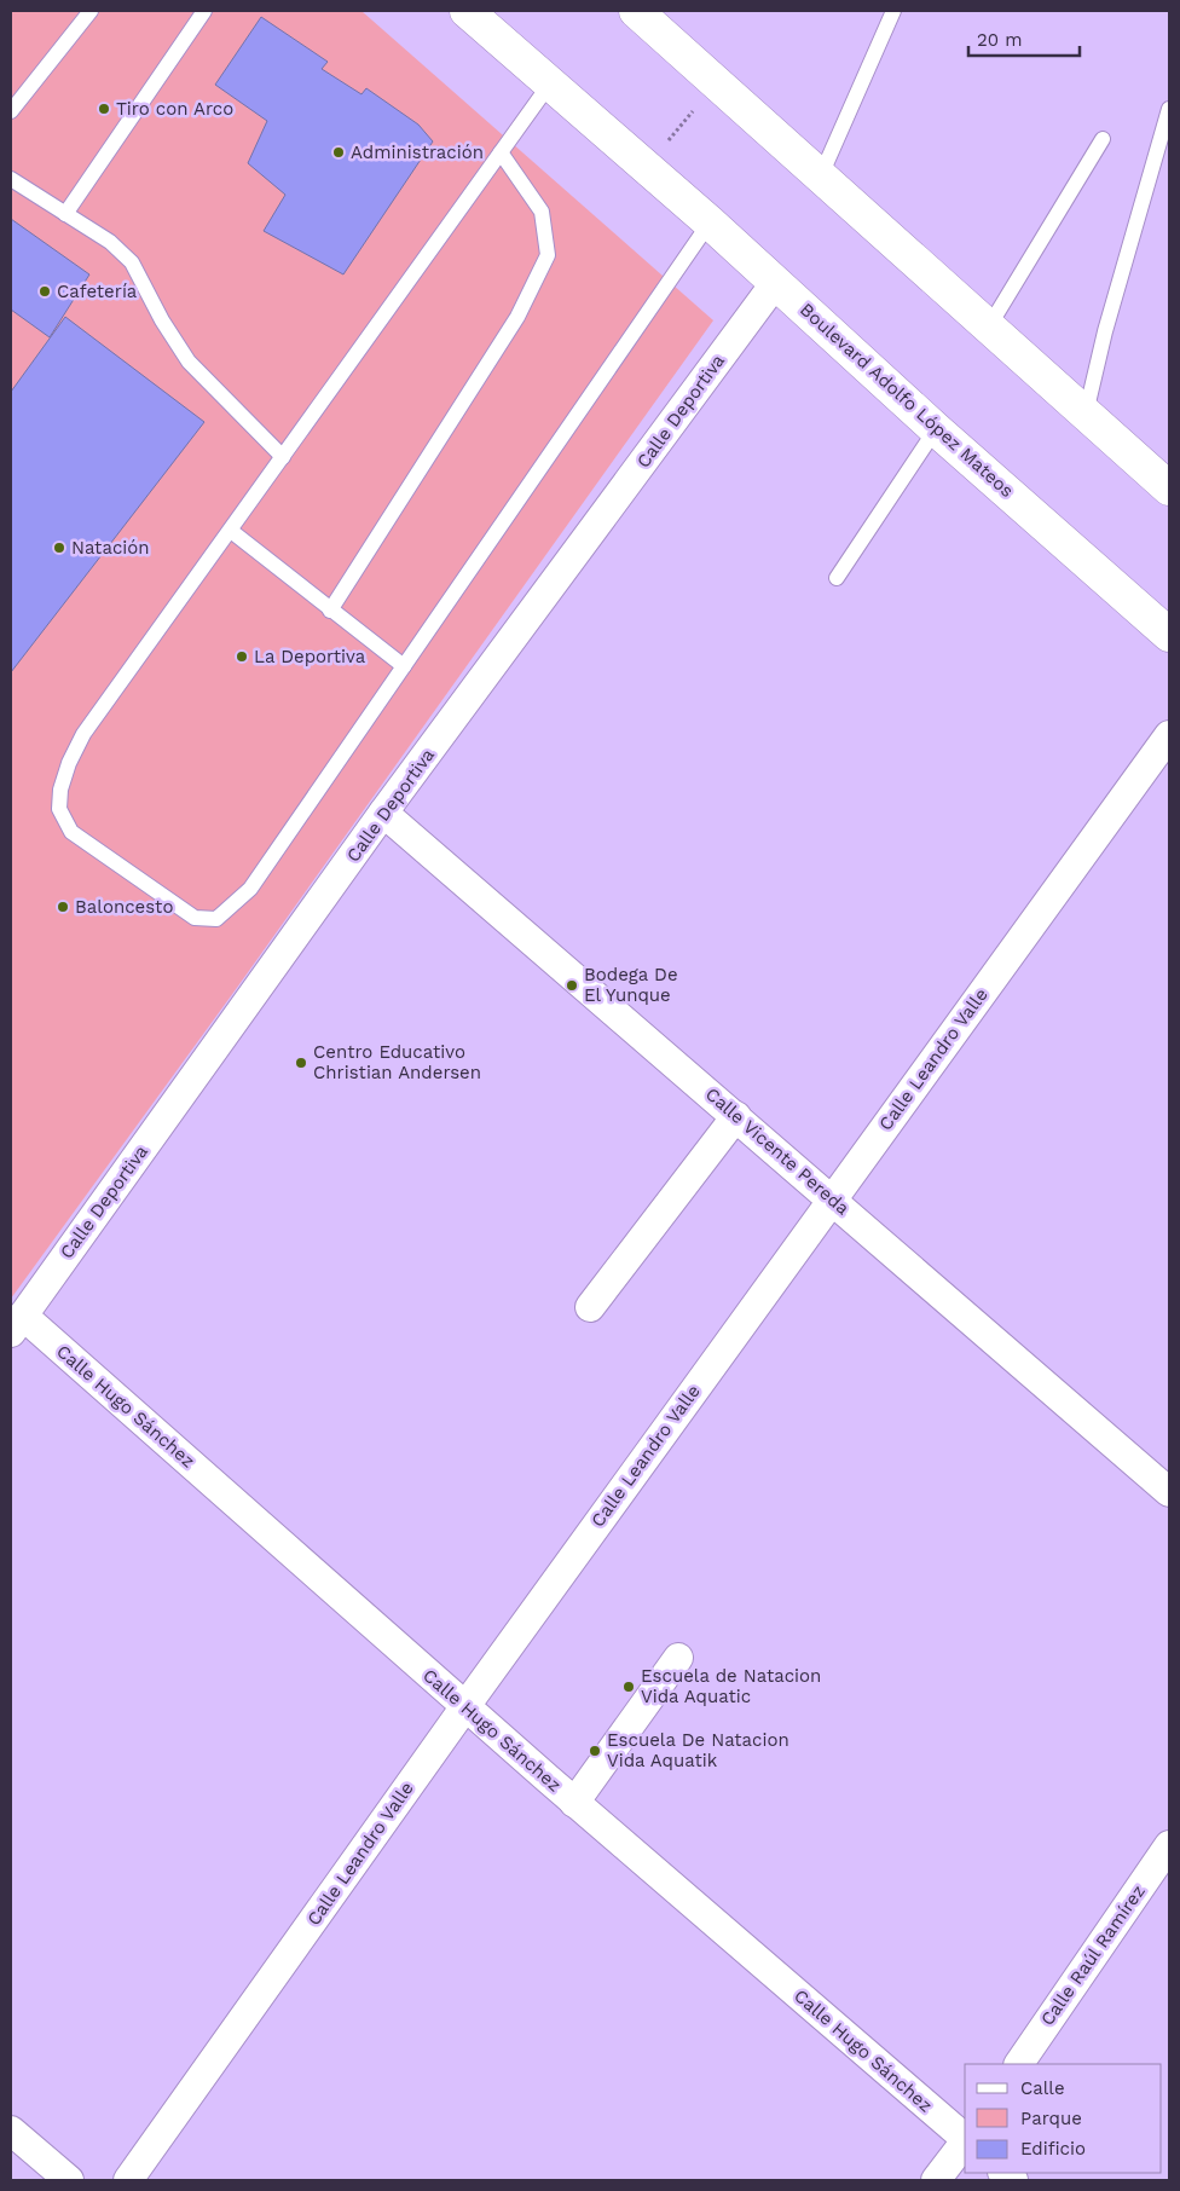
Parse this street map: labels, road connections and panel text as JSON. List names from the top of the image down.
{
  "streets": {
    "main road": ["Boulevard Adolfo López Mateos"],
    "street": [
      "Calle Deportiva",
      "Calle Leandro Valle",
      "Calle Vicente Pereda",
      "Calle Hugo Sánchez",
      "Calle Raúl Ramírez"
    ]
  },
  "crossings": [
    ["Boulevard Adolfo López Mateos", "Calle Deportiva"],
    ["Calle Deportiva", "Calle Vicente Pereda"],
    ["Calle Deportiva", "Calle Hugo Sánchez"],
    ["Calle Leandro Valle", "Calle Vicente Pereda"],
    ["Calle Leandro Valle", "Calle Hugo Sánchez"]
  ],
  "places": [
    "Tiro con Arco",
    "Administración",
    "Cafetería",
    "Natación",
    "La Deportiva",
    "Baloncesto",
    "Bodega De El Yunque",
    "Centro Educativo Christian Andersen",
    "Escuela de Natacion Vida Aquatic",
    "Escuela De Natacion Vida Aquatik"
  ],
  "legend": ["Calle", "Parque", "Edificio"],
  "scale_bar": "20 m"
}
